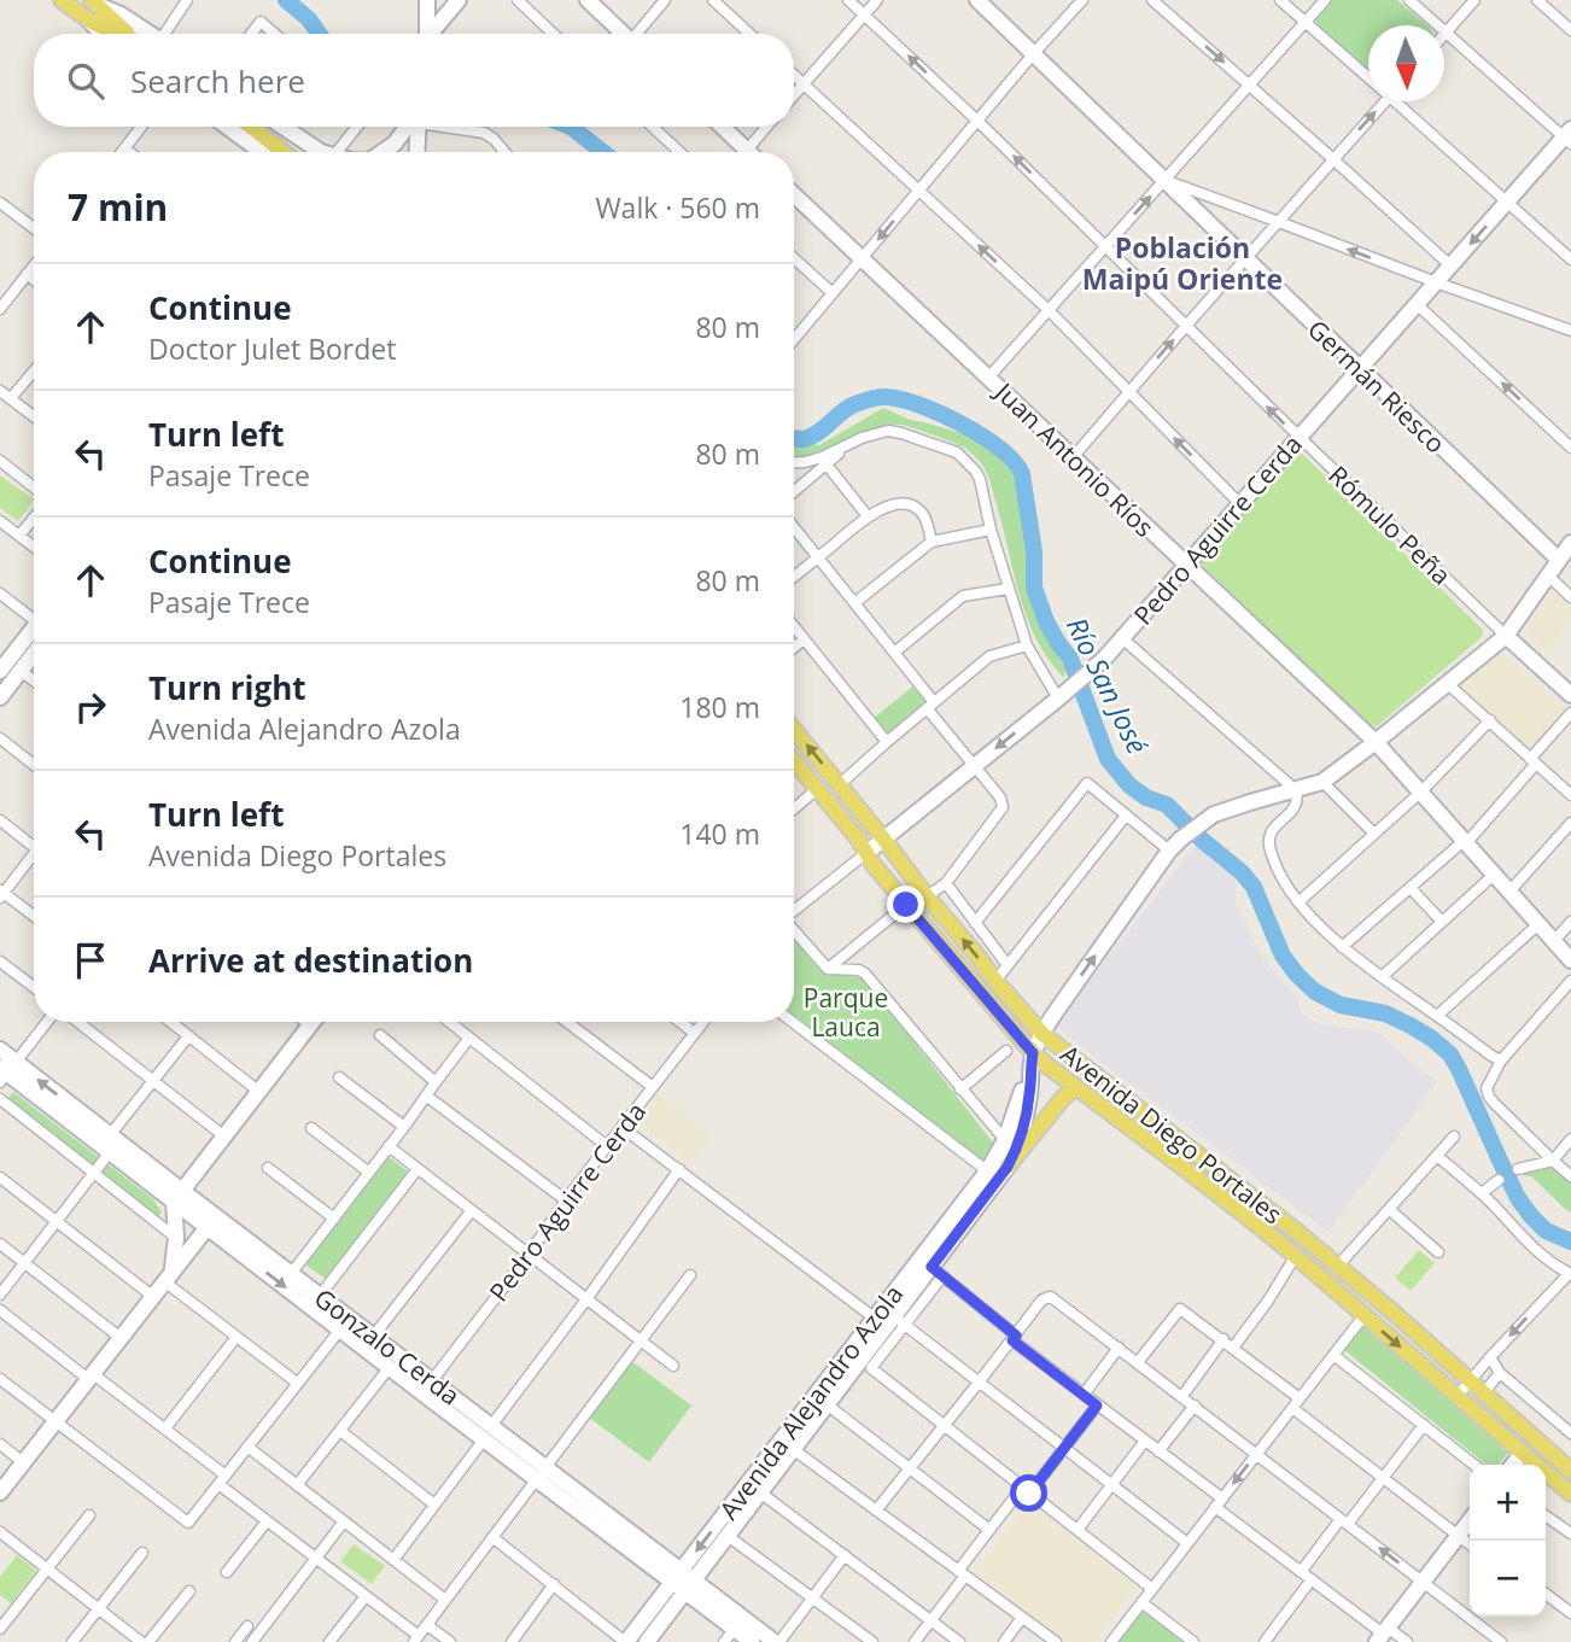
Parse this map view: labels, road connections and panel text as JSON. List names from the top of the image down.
{
  "streets": {
    "main road": [
      "Germán Riesco",
      "Juan Antonio Ríos",
      "Rómulo Peña",
      "Pedro Aguirre Cerda",
      "Avenida Diego Portales",
      "Gonzalo Cerda",
      "Avenida Alejandro Azola"
    ]
  },
  "crossings": [
    ["Germán Riesco", "Pedro Aguirre Cerda"],
    ["Germán Riesco", "Avenida Alejandro Azola"],
    ["Juan Antonio Ríos", "Pedro Aguirre Cerda"],
    ["Juan Antonio Ríos", "Avenida Alejandro Azola"],
    ["Rómulo Peña", "Pedro Aguirre Cerda"],
    ["Rómulo Peña", "Avenida Alejandro Azola"],
    ["Pedro Aguirre Cerda", "Avenida Diego Portales"],
    ["Pedro Aguirre Cerda", "Gonzalo Cerda"],
    ["Avenida Diego Portales", "Avenida Alejandro Azola"],
    ["Gonzalo Cerda", "Avenida Alejandro Azola"]
  ],
  "one_way": ["Rómulo Peña"],
  "districts": ["Población Maipú Oriente"],
  "water": ["Río San José"],
  "parks": ["Parque Lauca"],
  "north": "bottom",
  "page": {
    "search": "Search here",
    "heading": ["7 min", "Walk · 560 m"],
    "list": [
      ["Continue", "Doctor Julet Bordet", "80 m"],
      ["Turn left", "Pasaje Trece", "80 m"],
      ["Continue", "Pasaje Trece", "80 m"],
      ["Turn right", "Avenida Alejandro Azola", "180 m"],
      ["Turn left", "Avenida Diego Portales", "140 m"],
      "Arrive at destination"
    ],
    "map_buttons": ["+", "−"]
  }
}
